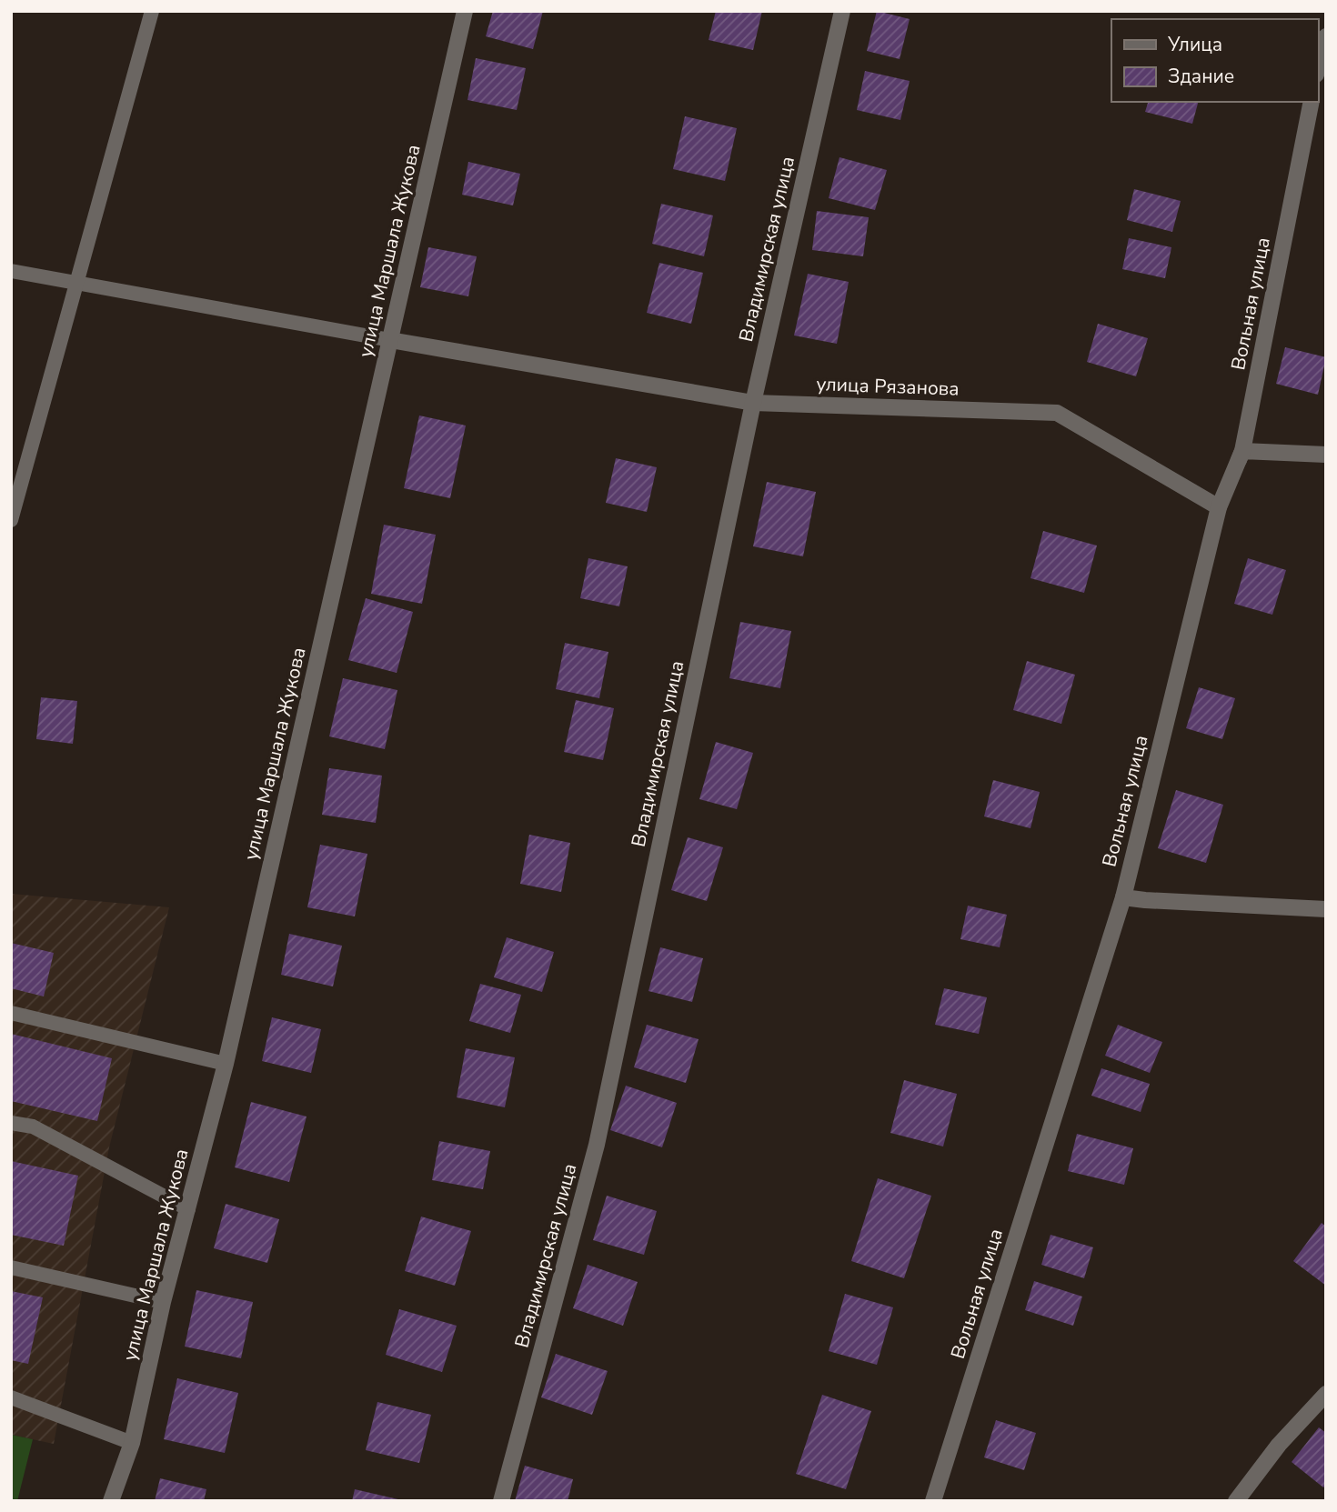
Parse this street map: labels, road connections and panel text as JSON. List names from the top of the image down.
{
  "streets": {
    "street": [
      "Владимирская улица",
      "улица Маршала Жукова",
      "Вольная улица",
      "улица Рязанова"
    ]
  },
  "crossings": [
    ["Владимирская улица", "улица Рязанова"],
    ["улица Маршала Жукова", "улица Рязанова"],
    ["Вольная улица", "улица Рязанова"]
  ],
  "legend": ["Улица", "Здание"]
}
